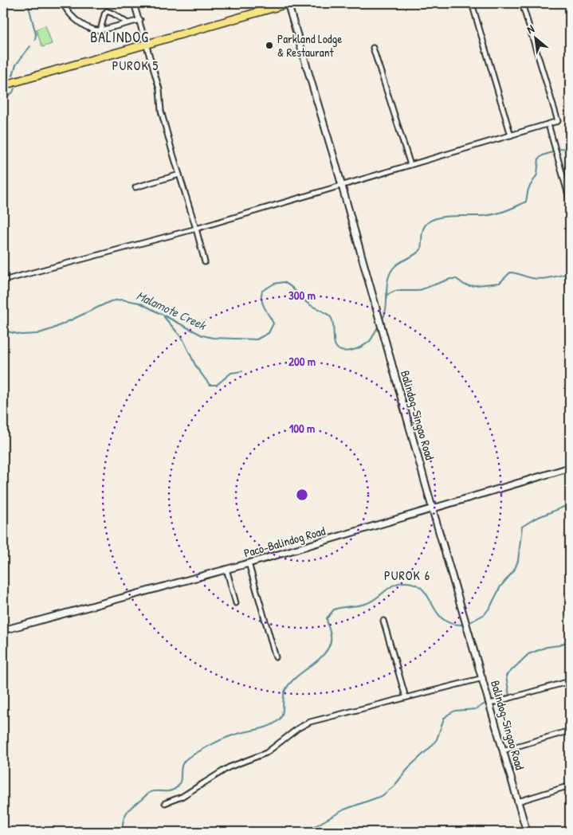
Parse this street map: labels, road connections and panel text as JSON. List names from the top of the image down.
{
  "streets": {
    "street": ["Balindog-Singao Road", "Paco-Balindog Road"]
  },
  "crossings": [
    ["Balindog-Singao Road", "Paco-Balindog Road"]
  ],
  "districts": ["BALINDOG", "PUROK 5", "PUROK 6"],
  "water": ["Malamote Creek"],
  "places": ["Parkland Lodge & Restaurant"],
  "north": "top left",
  "rings": ["300 m", "200 m", "100 m"]
}
